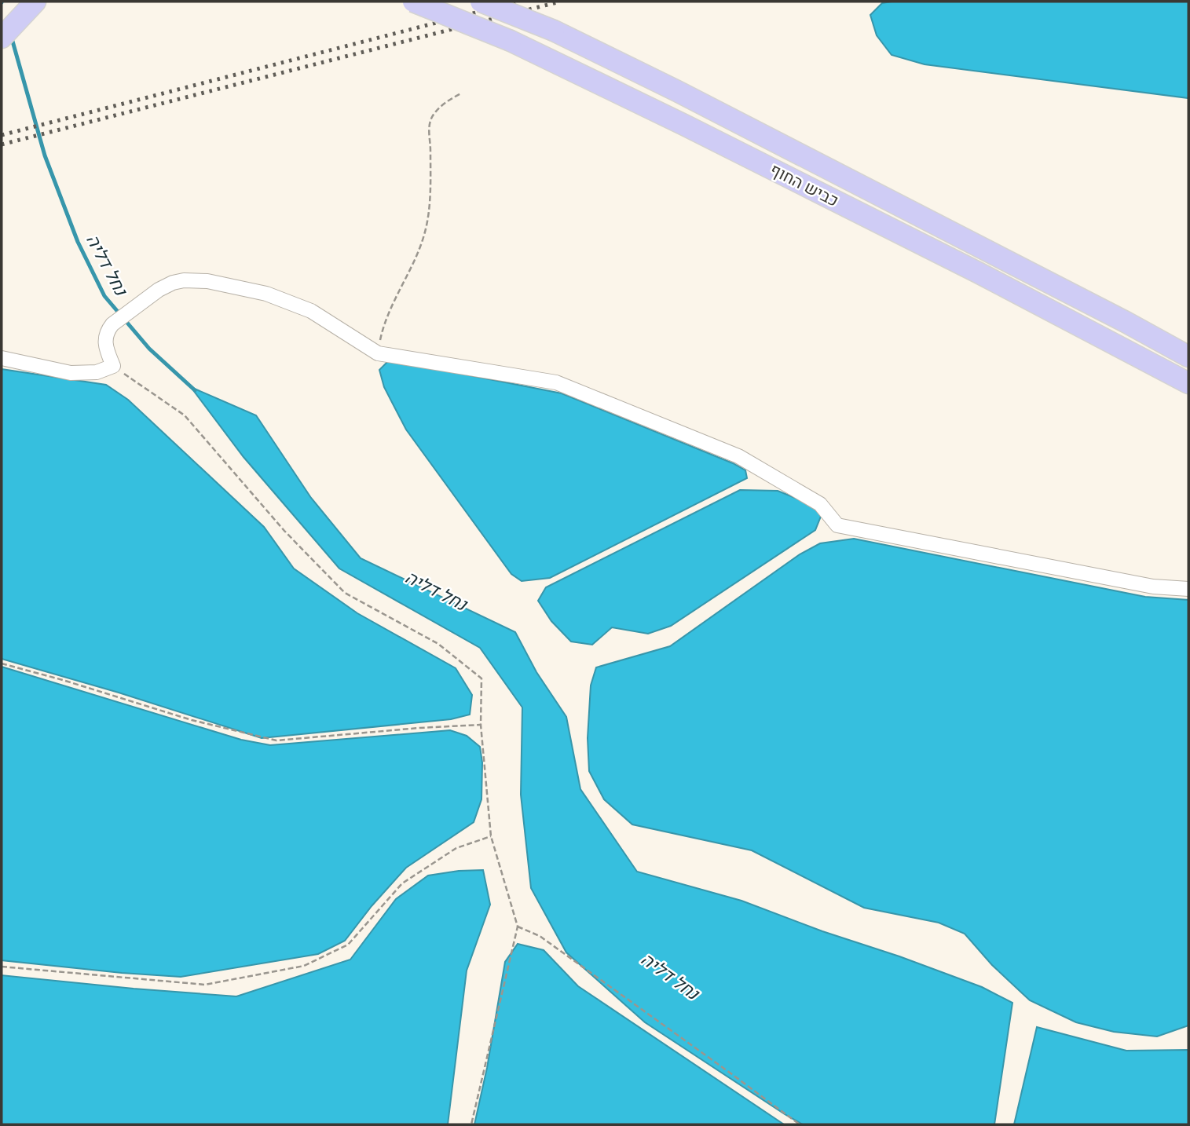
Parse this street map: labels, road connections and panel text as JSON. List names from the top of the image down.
{
  "streets": {
    "highway": ["כביש החוף"]
  },
  "water": ["נחל דליה"]
}
